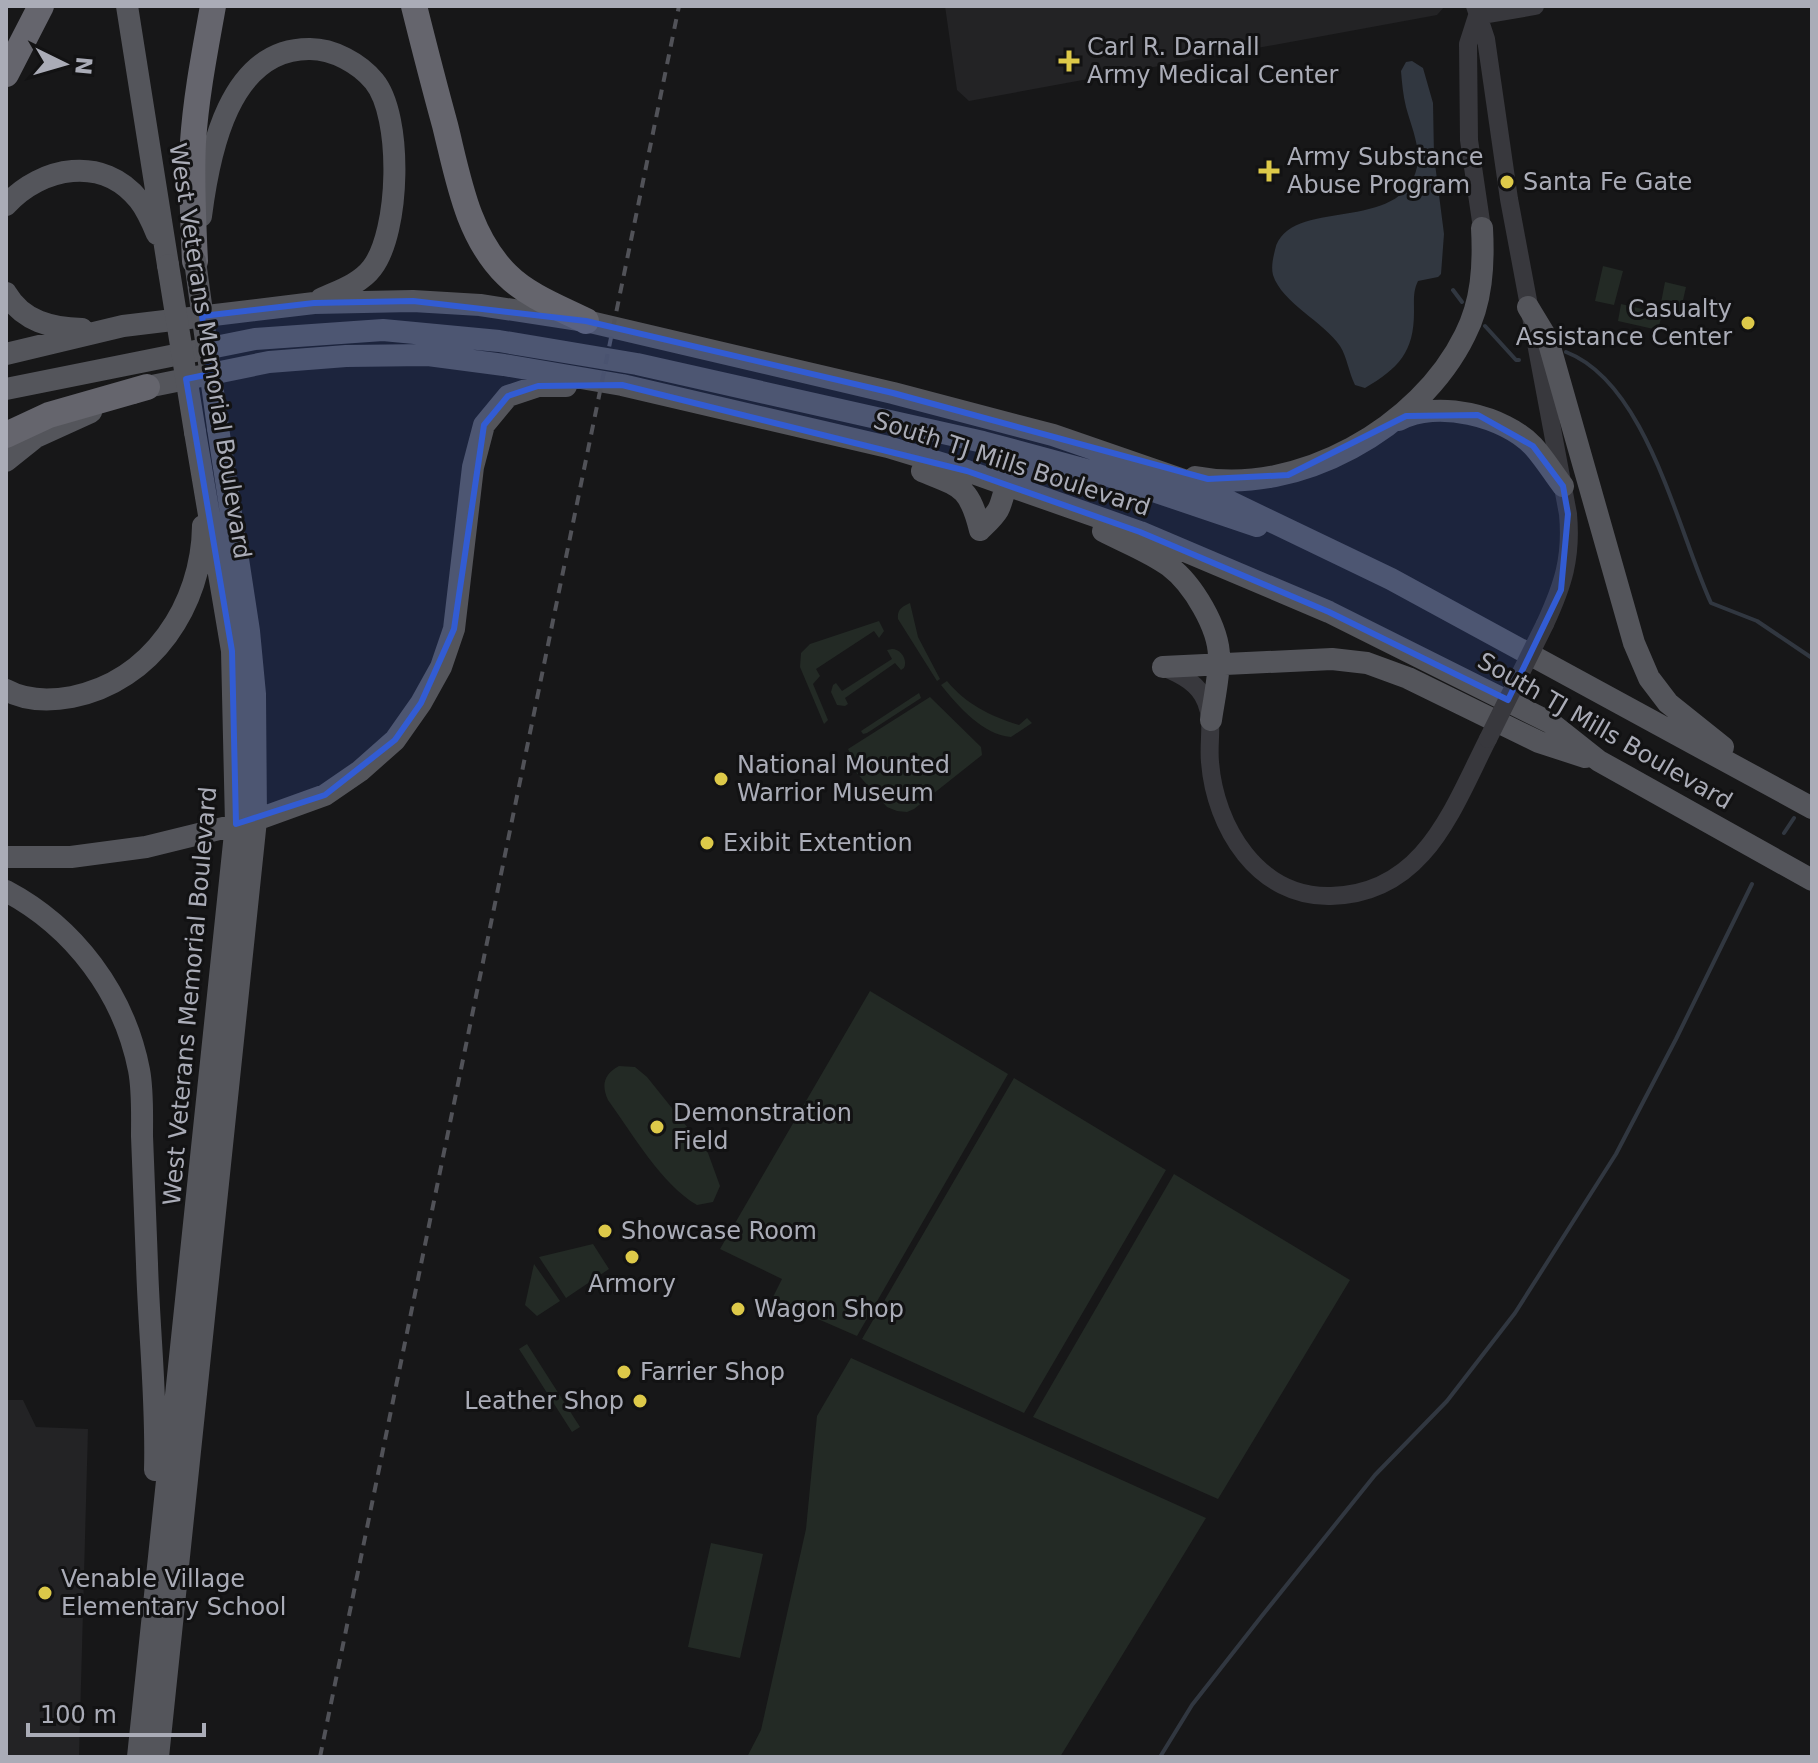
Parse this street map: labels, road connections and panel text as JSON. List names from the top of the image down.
{
  "streets": {
    "main road": ["West Veterans Memorial Boulevard", "South TJ Mills Boulevard"]
  },
  "crossings": [
    ["West Veterans Memorial Boulevard", "South TJ Mills Boulevard"]
  ],
  "places": {
    "health": ["Carl R. Darnall Army Medical Center", "Army Substance Abuse Program"],
    "other": [
      "Santa Fe Gate",
      "Casualty Assistance Center",
      "National Mounted Warrior Museum",
      "Exibit Extention",
      "Demonstration Field",
      "Showcase Room",
      "Armory",
      "Wagon Shop",
      "Farrier Shop",
      "Leather Shop",
      "Venable Village Elementary School"
    ]
  },
  "scale_bar": "100 m",
  "north": "right"
}
